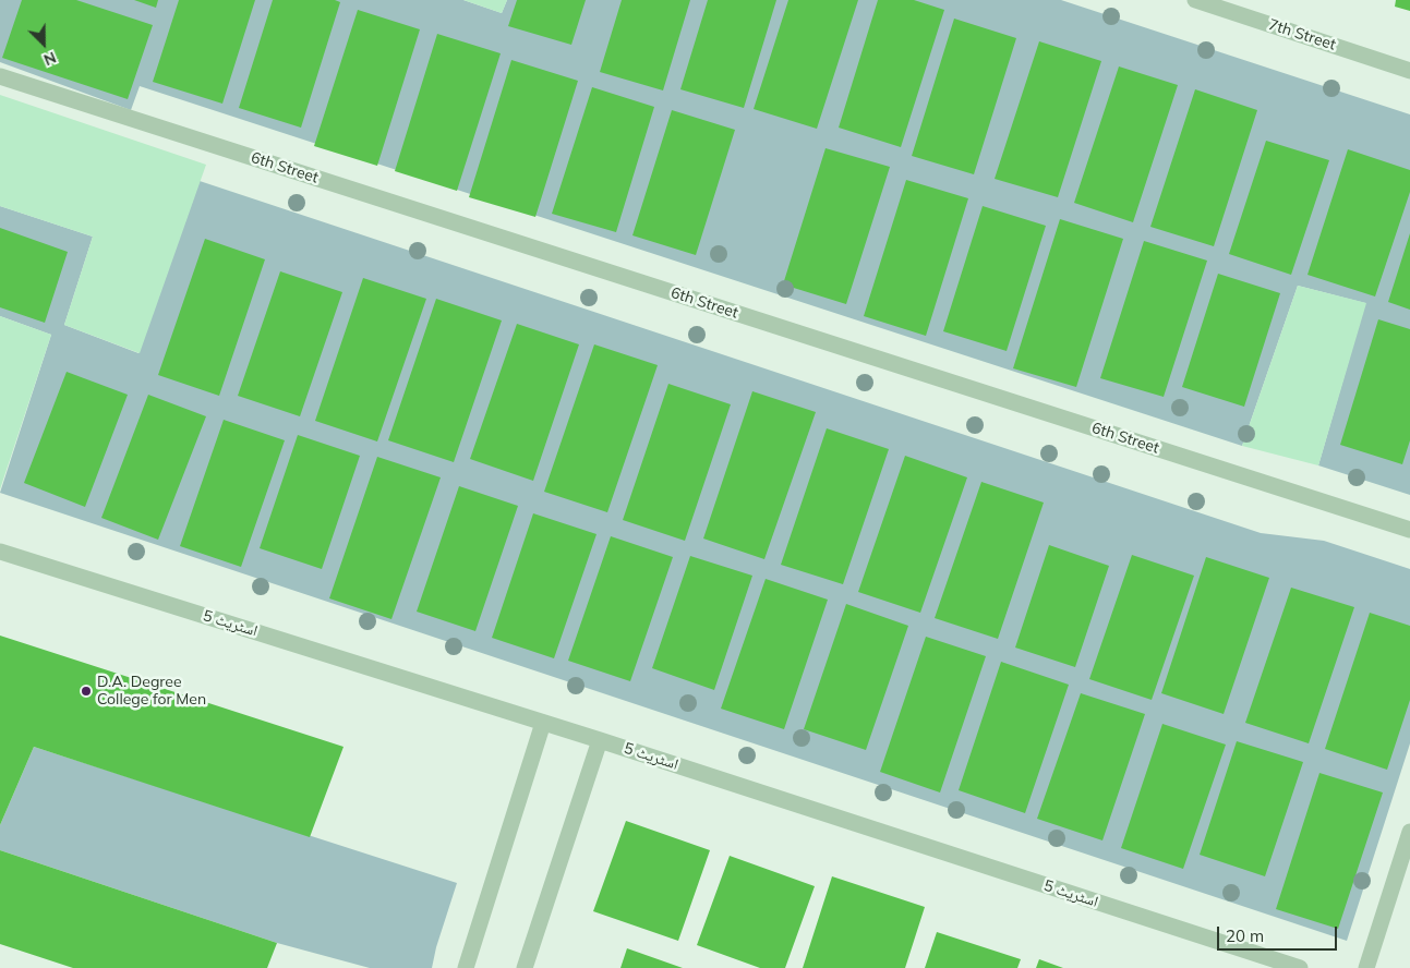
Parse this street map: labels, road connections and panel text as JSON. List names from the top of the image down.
{
  "streets": {
    "street": ["7th Street", "6th Street", "اسٹریٹ 5"]
  },
  "places": ["D.A. Degree College for Men"],
  "scale_bar": "20 m",
  "north": "bottom right"
}
